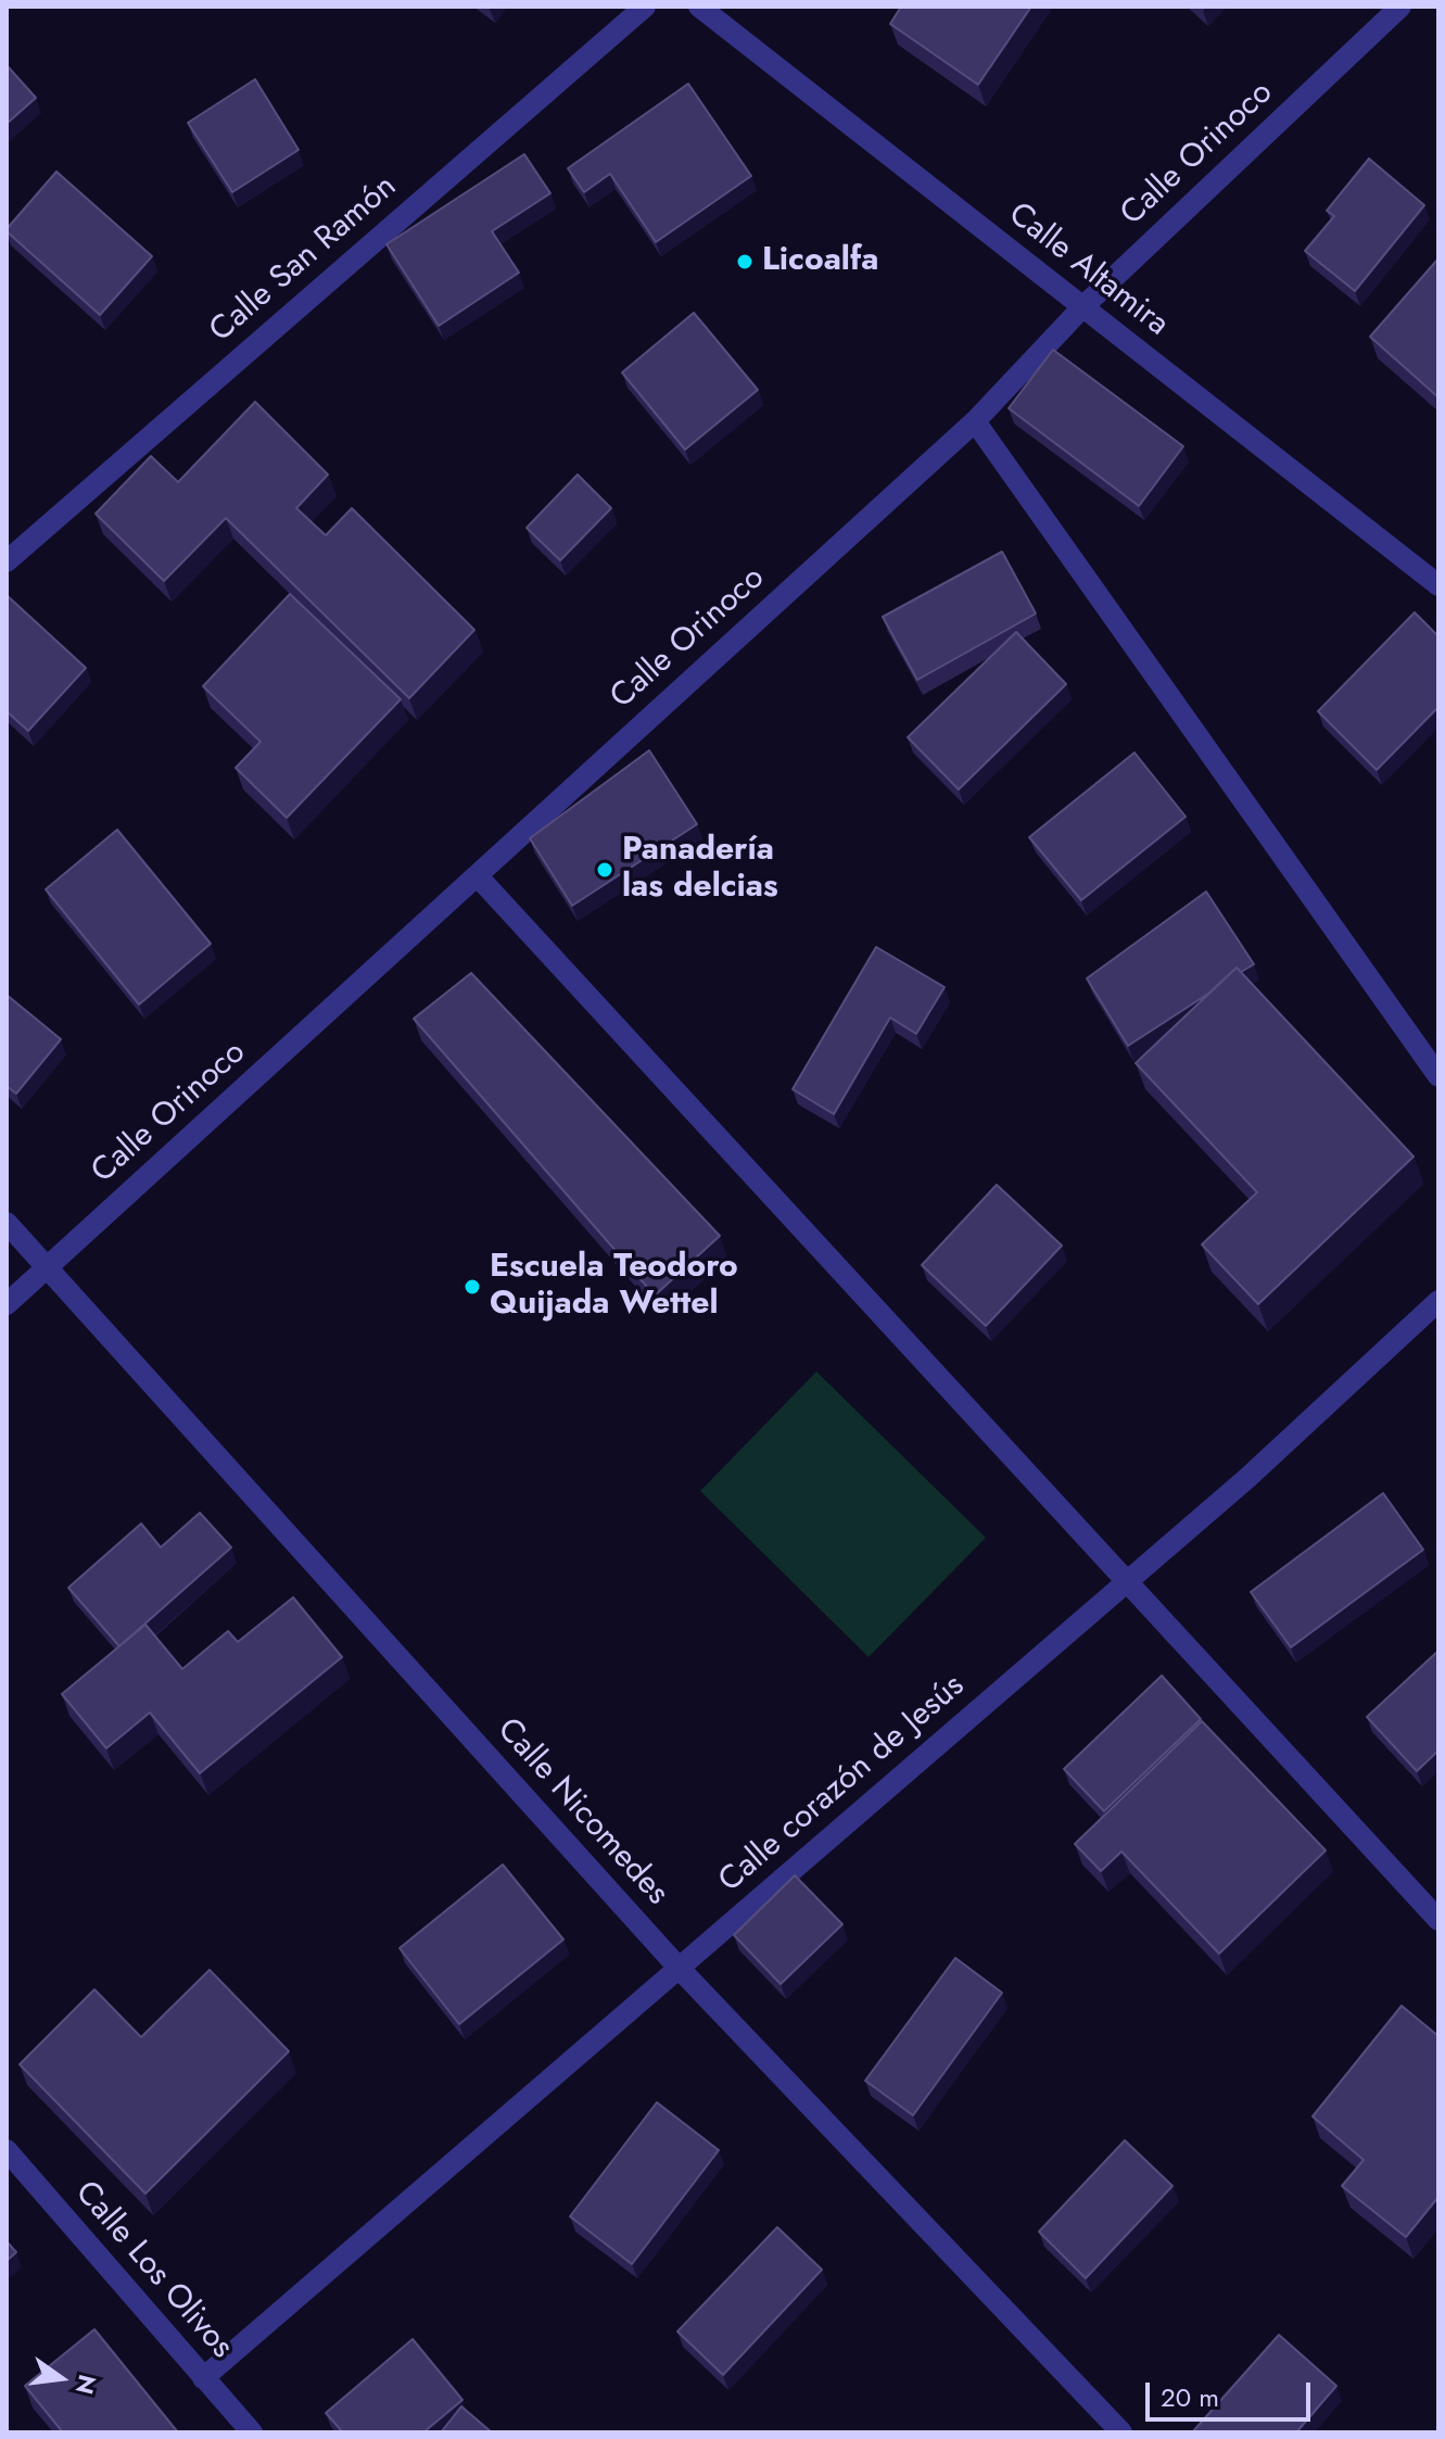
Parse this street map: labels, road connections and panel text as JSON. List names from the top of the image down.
{
  "streets": {
    "street": [
      "Calle Orinoco",
      "Calle San Ramón",
      "Calle Altamira",
      "Calle corazón de Jesús",
      "Calle Nicomedes",
      "Calle Los Olivos"
    ]
  },
  "crossings": [
    ["Calle Orinoco", "Calle Altamira"],
    ["Calle Orinoco", "Calle Nicomedes"],
    ["Calle corazón de Jesús", "Calle Nicomedes"],
    ["Calle corazón de Jesús", "Calle Los Olivos"]
  ],
  "places": ["Licoalfa", "Panadería las delcias", "Escuela Teodoro Quijada Wettel"],
  "scale_bar": "20 m",
  "north": "right"
}
